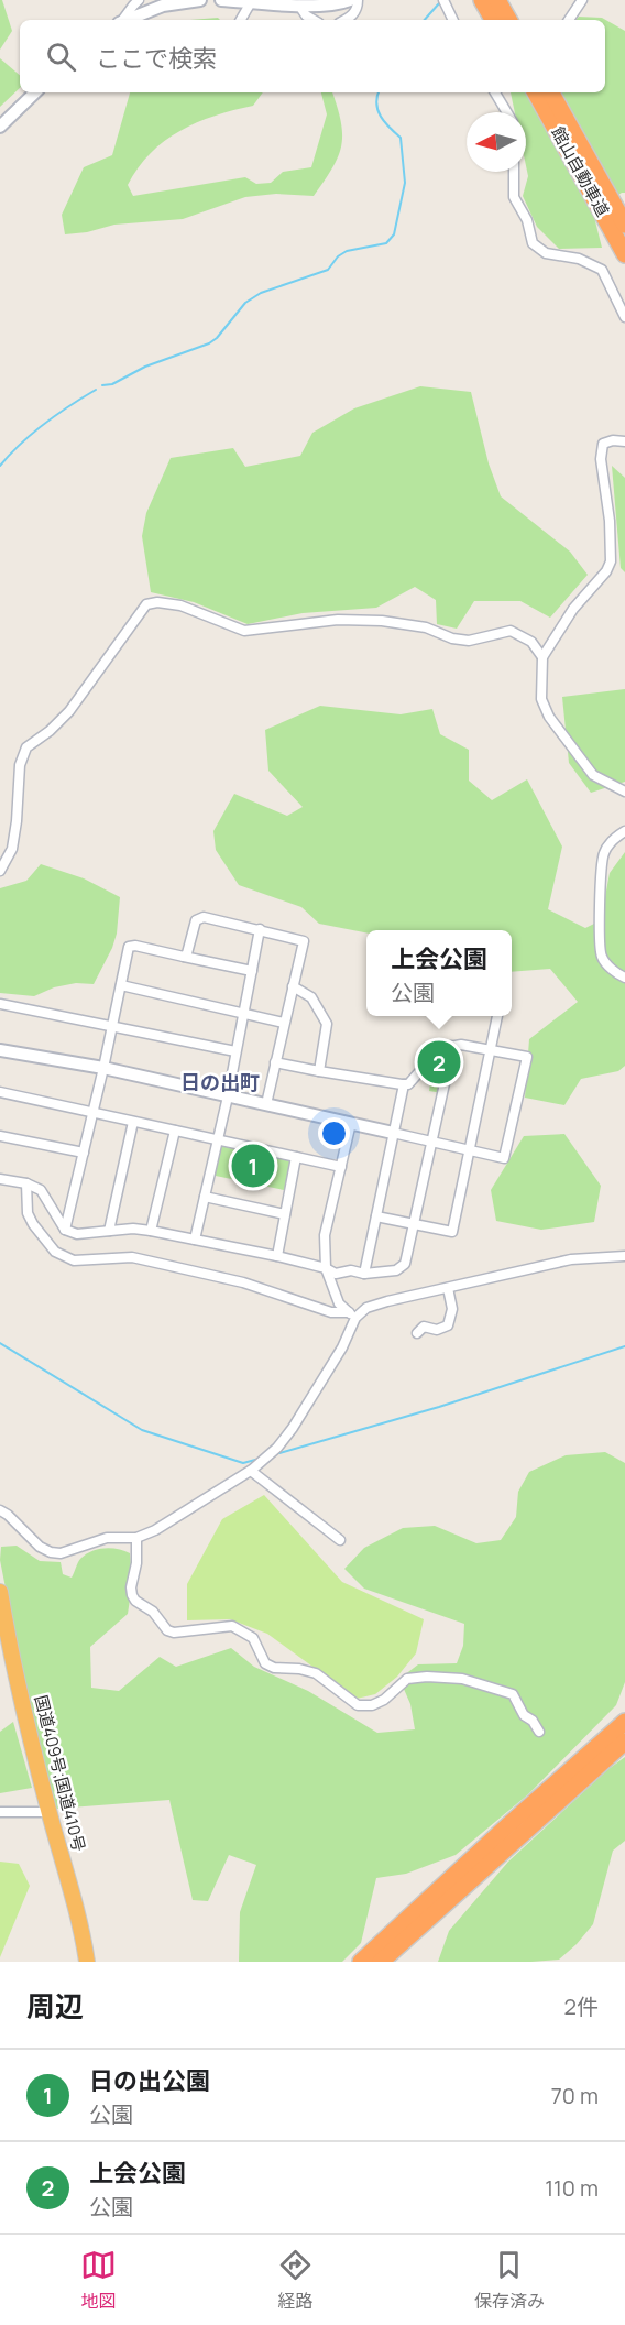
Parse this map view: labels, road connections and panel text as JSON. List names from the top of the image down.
{
  "streets": {
    "highway": ["館山自動車道", "国道409号;国道410号"]
  },
  "districts": ["日の出町"],
  "north": "left",
  "page": {
    "search": "ここで検索",
    "popup": ["上会公園", "公園"],
    "pins": ["2", "1"],
    "heading": ["周辺", "2件"],
    "list": [
      {
        "mark": "1",
        "name": "日の出公園",
        "note": "公園",
        "value": "70 m"
      },
      {
        "mark": "2",
        "name": "上会公園",
        "note": "公園",
        "value": "110 m"
      }
    ],
    "nav": ["地図", "経路", "保存済み"]
  }
}
